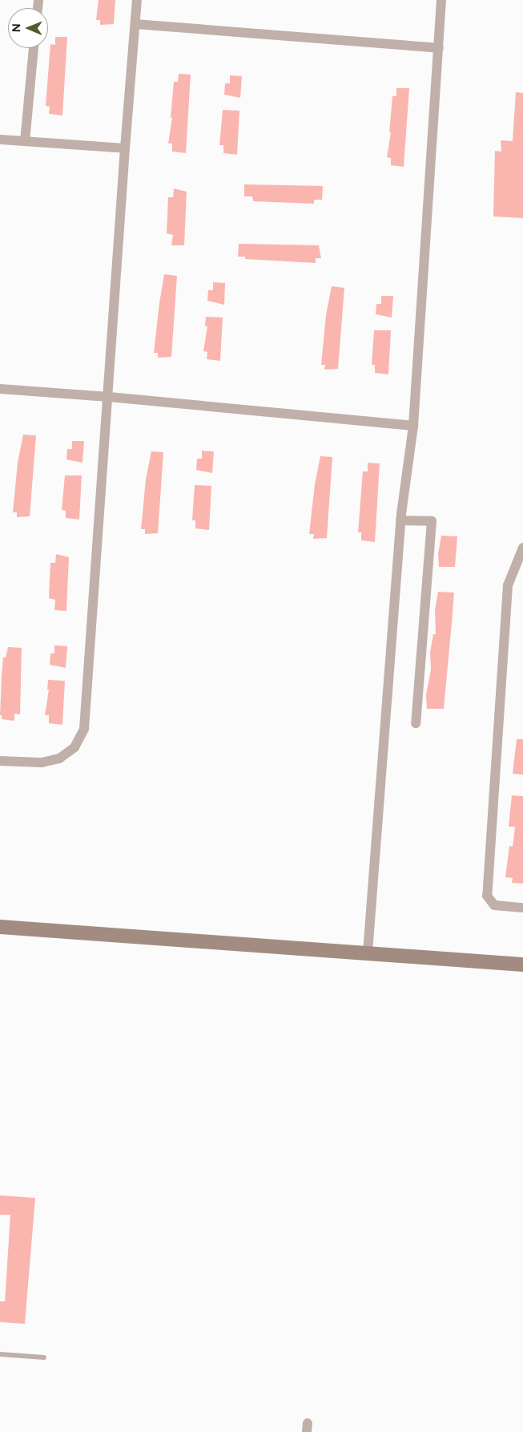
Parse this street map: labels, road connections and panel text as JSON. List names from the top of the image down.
{
  "north": "left"
}
